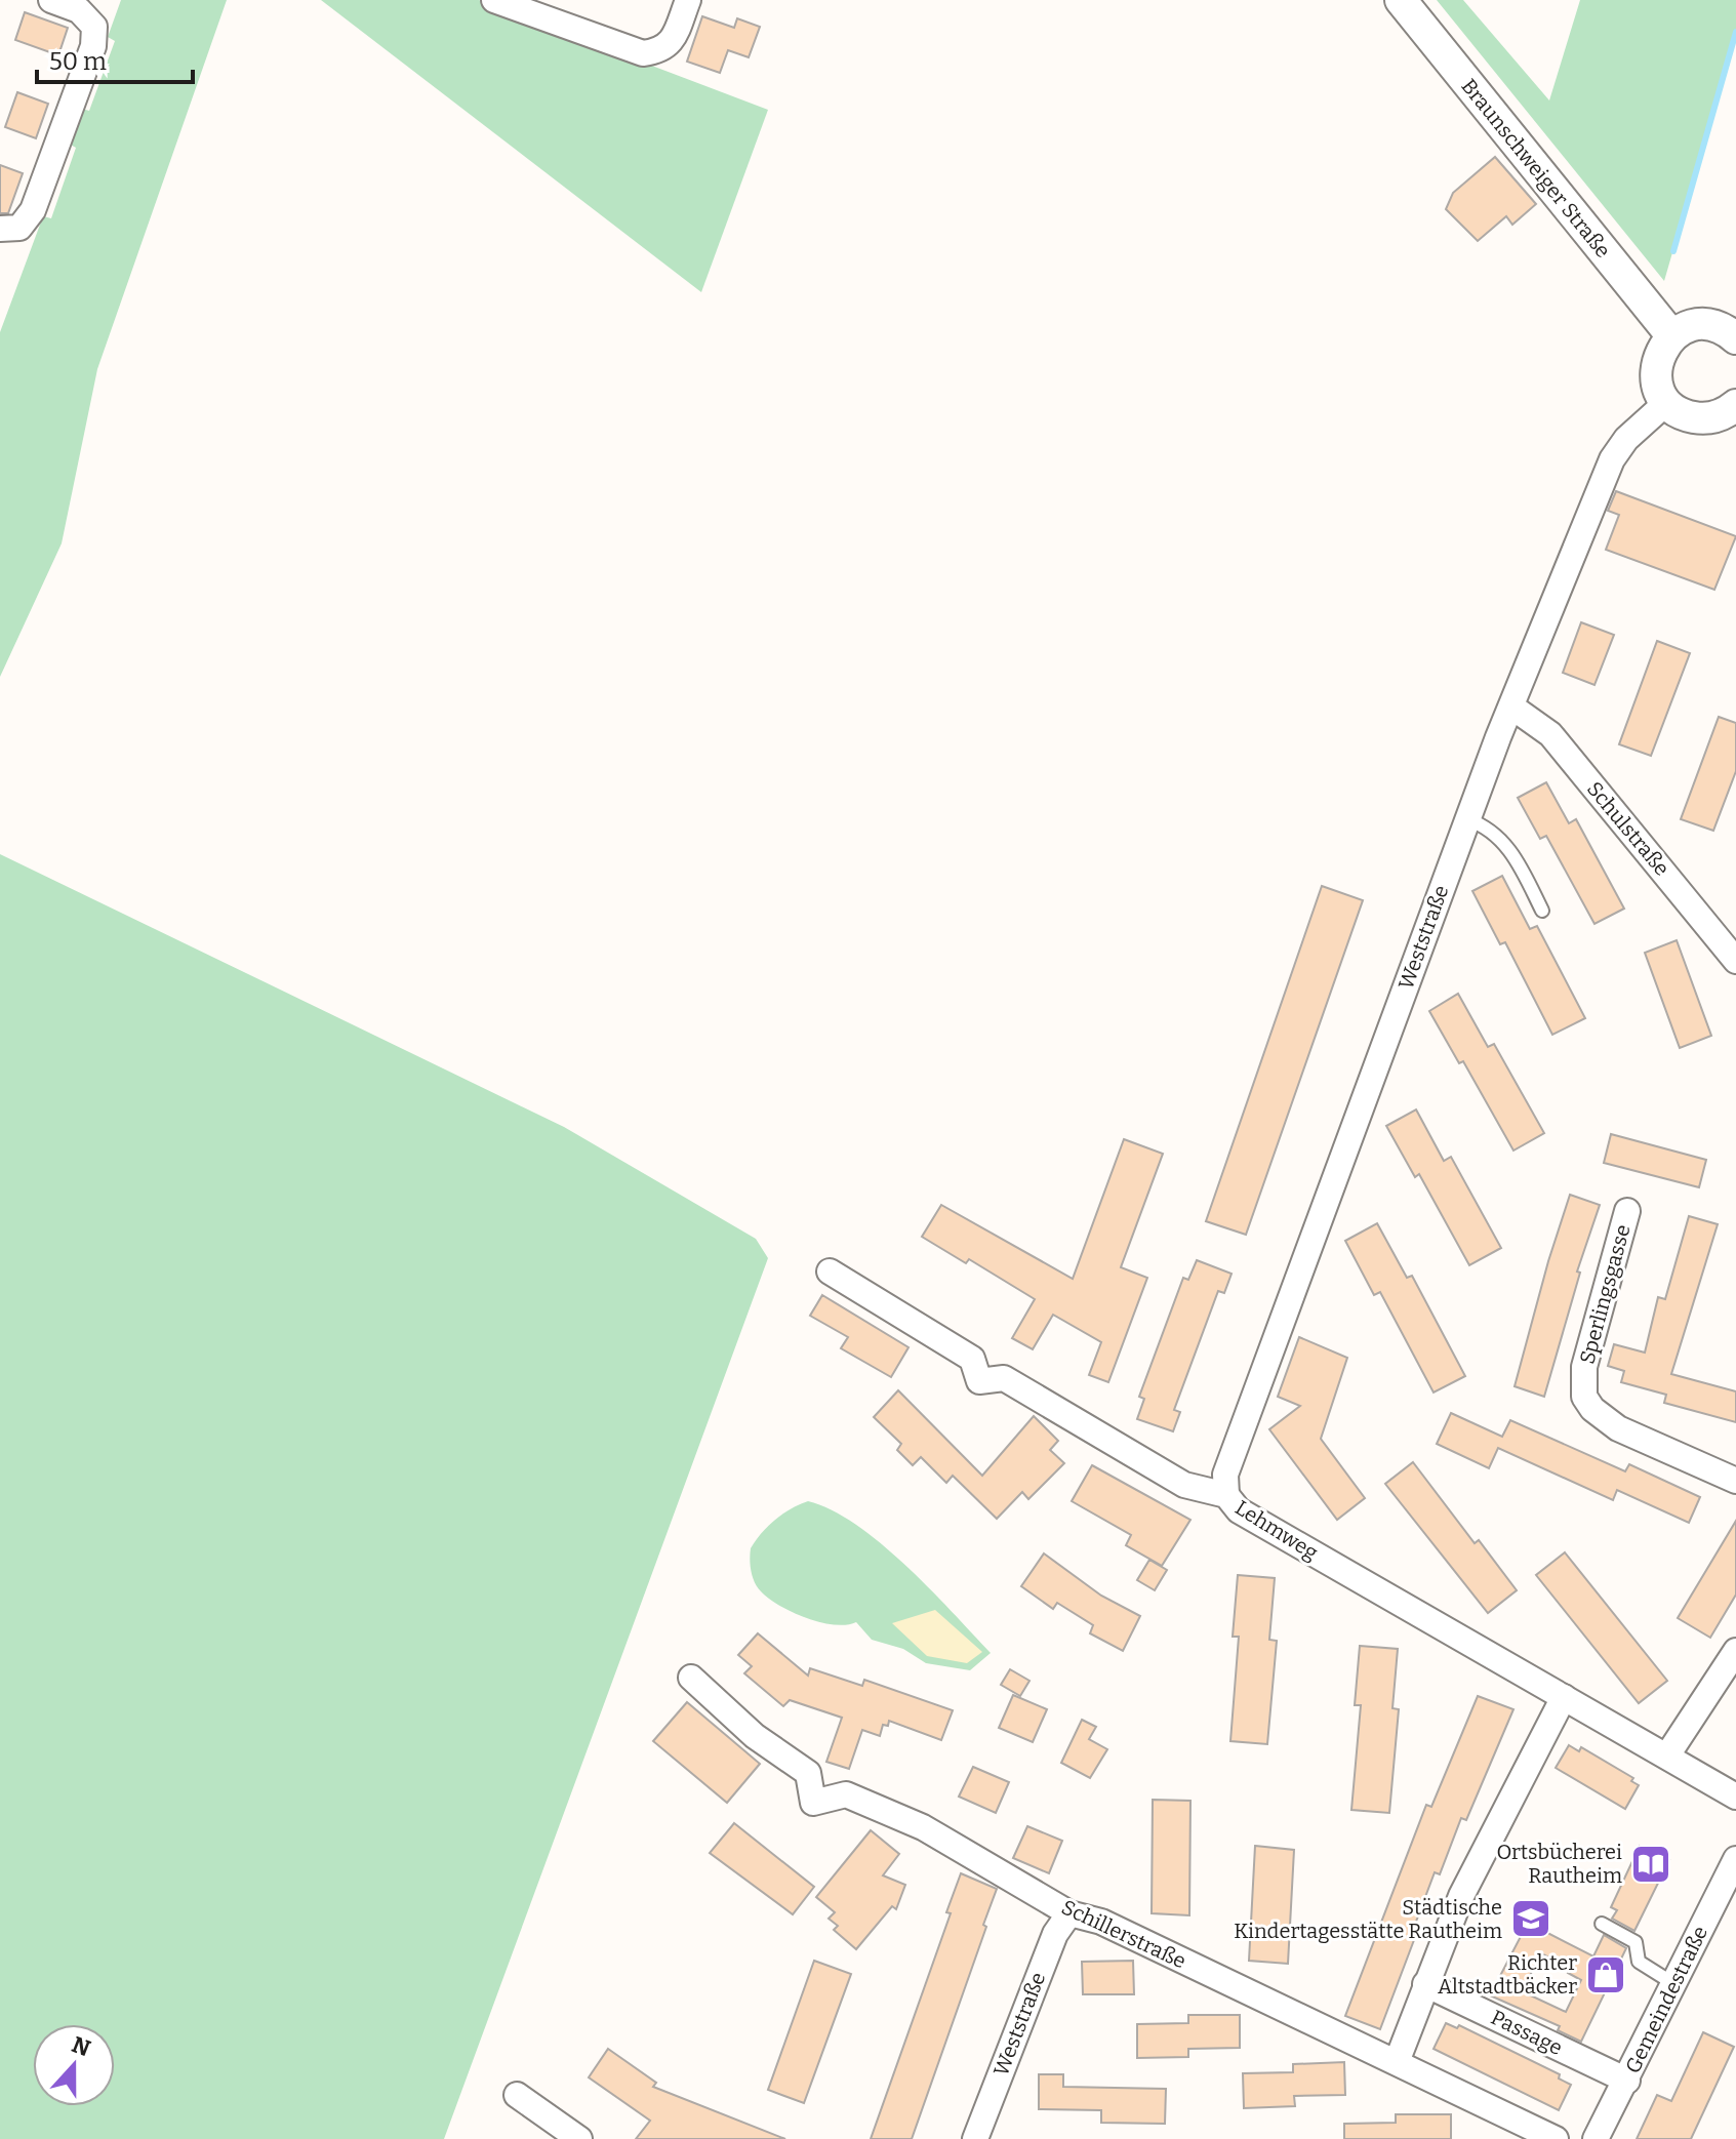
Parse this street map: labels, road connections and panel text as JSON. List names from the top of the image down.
{
  "streets": {
    "street": [
      "Braunschweiger Straße",
      "Schulstraße",
      "Weststraße",
      "Sperlingsgasse",
      "Lehmweg",
      "Schillerstraße",
      "Gemeindestraße",
      "Passage"
    ]
  },
  "crossings": [
    ["Schulstraße", "Weststraße"],
    ["Weststraße", "Lehmweg"],
    ["Weststraße", "Schillerstraße"],
    ["Gemeindestraße", "Passage"]
  ],
  "places": {
    "library": ["Ortsbücherei Rautheim"],
    "school or university": ["Städtische Kindertagesstätte Rautheim"],
    "shop": ["Richter Altstadtbäcker"]
  },
  "scale_bar": "50 m",
  "north": "top"
}
